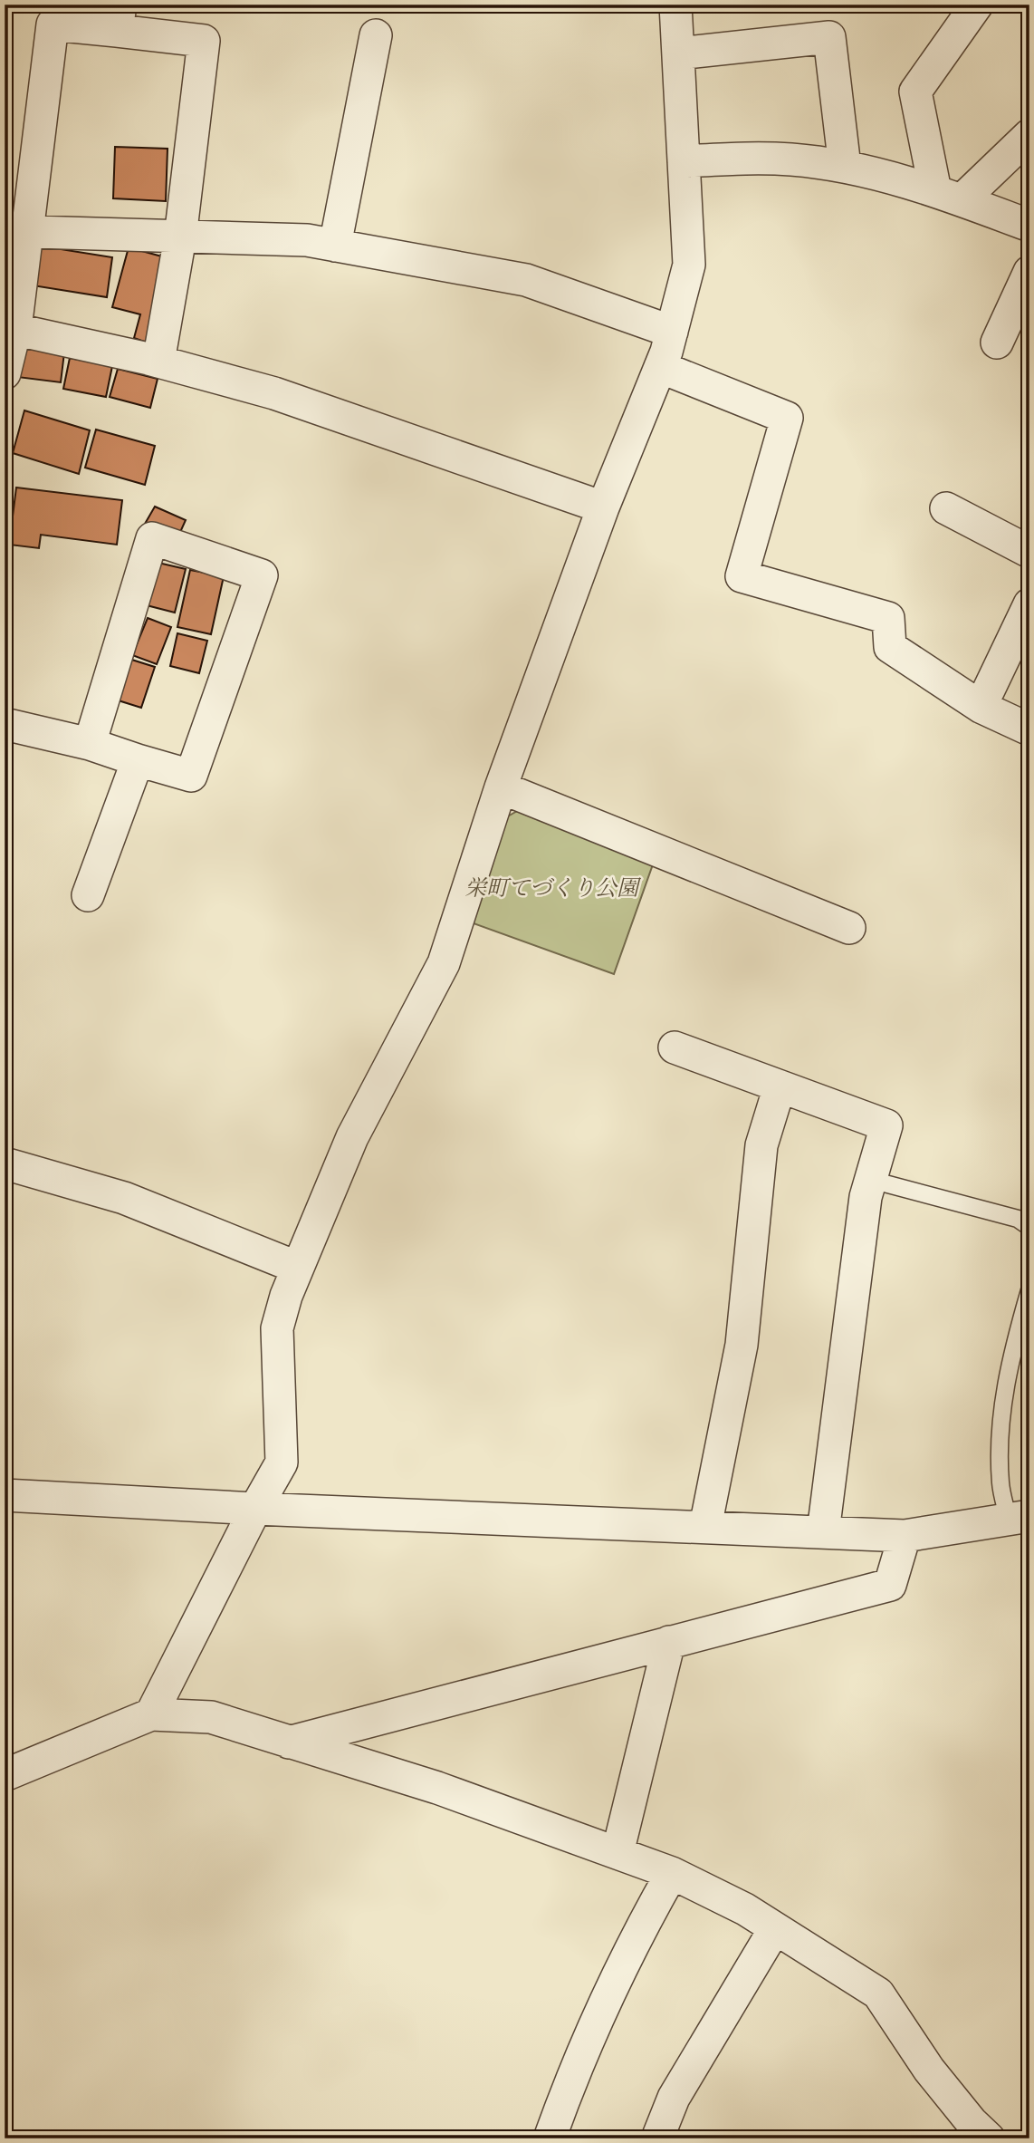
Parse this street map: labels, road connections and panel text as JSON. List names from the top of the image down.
{
  "parks": ["栄町てづくり公園"]
}
